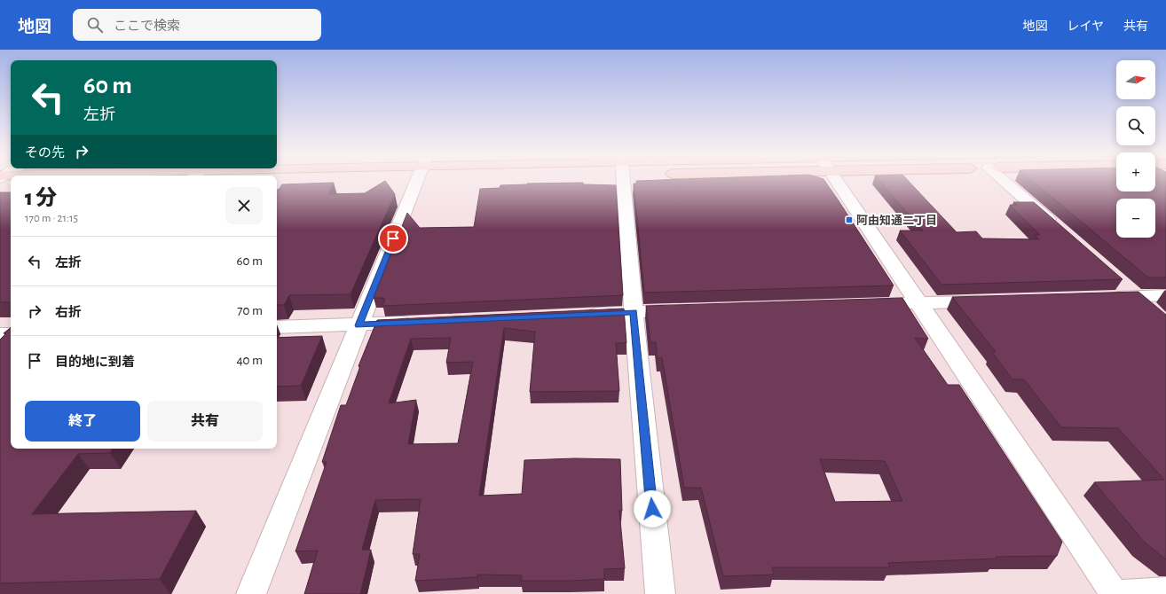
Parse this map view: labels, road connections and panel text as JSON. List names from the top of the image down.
{
  "places": {
    "transit": ["阿由知通二丁目"]
  },
  "north": "right",
  "page": {
    "header": "地図",
    "search": "ここで検索",
    "nav": ["地図", "レイヤ", "共有"],
    "map_buttons": ["+", "−"],
    "turn": ["60 m", "左折"],
    "then": "その先",
    "heading": ["1 分", "170 m · 21:15"],
    "list": [
      {
        "name": "左折",
        "value": "60 m"
      },
      {
        "name": "右折",
        "value": "70 m"
      },
      {
        "name": "目的地に到着",
        "value": "40 m"
      }
    ],
    "buttons": ["終了", "共有"]
  }
}
